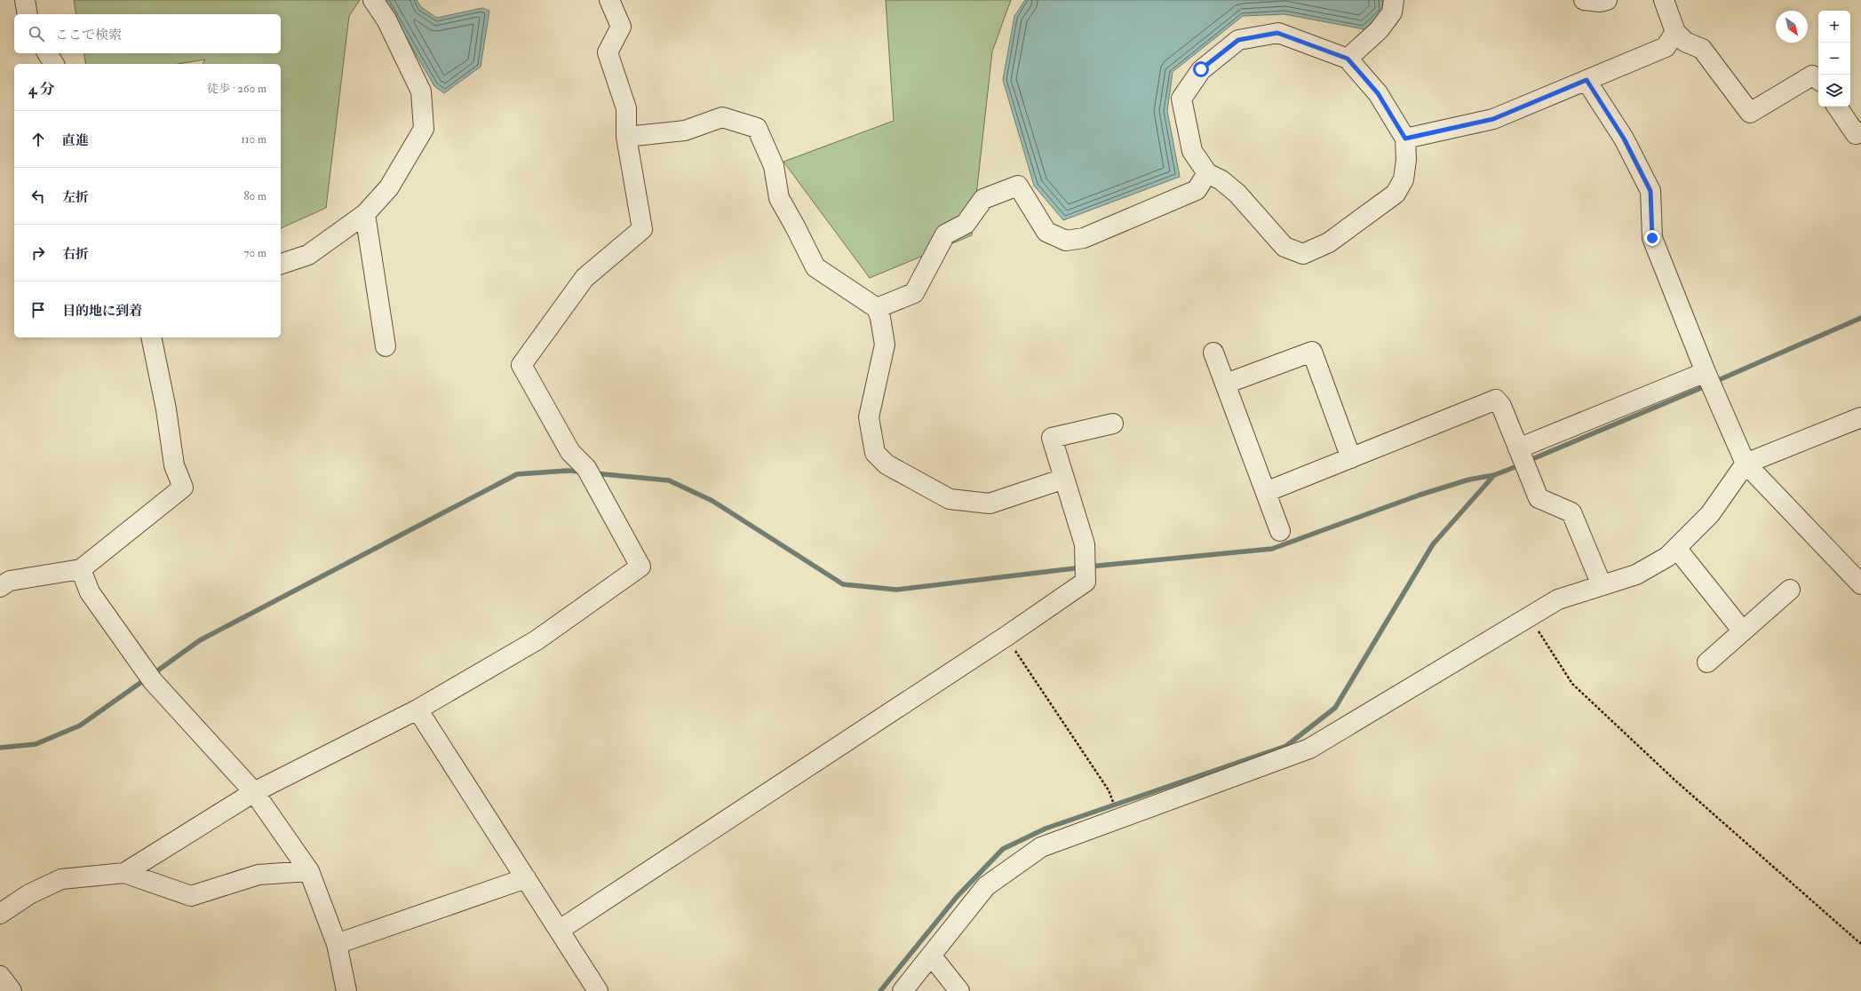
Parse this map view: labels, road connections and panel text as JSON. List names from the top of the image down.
{
  "north": "bottom right",
  "page": {
    "map_buttons": ["+", "−"],
    "search": "ここで検索",
    "heading": ["4 分", "徒歩 · 260 m"],
    "list": [
      ["直進", "110 m"],
      ["左折", "80 m"],
      ["右折", "70 m"],
      "目的地に到着"
    ]
  }
}
